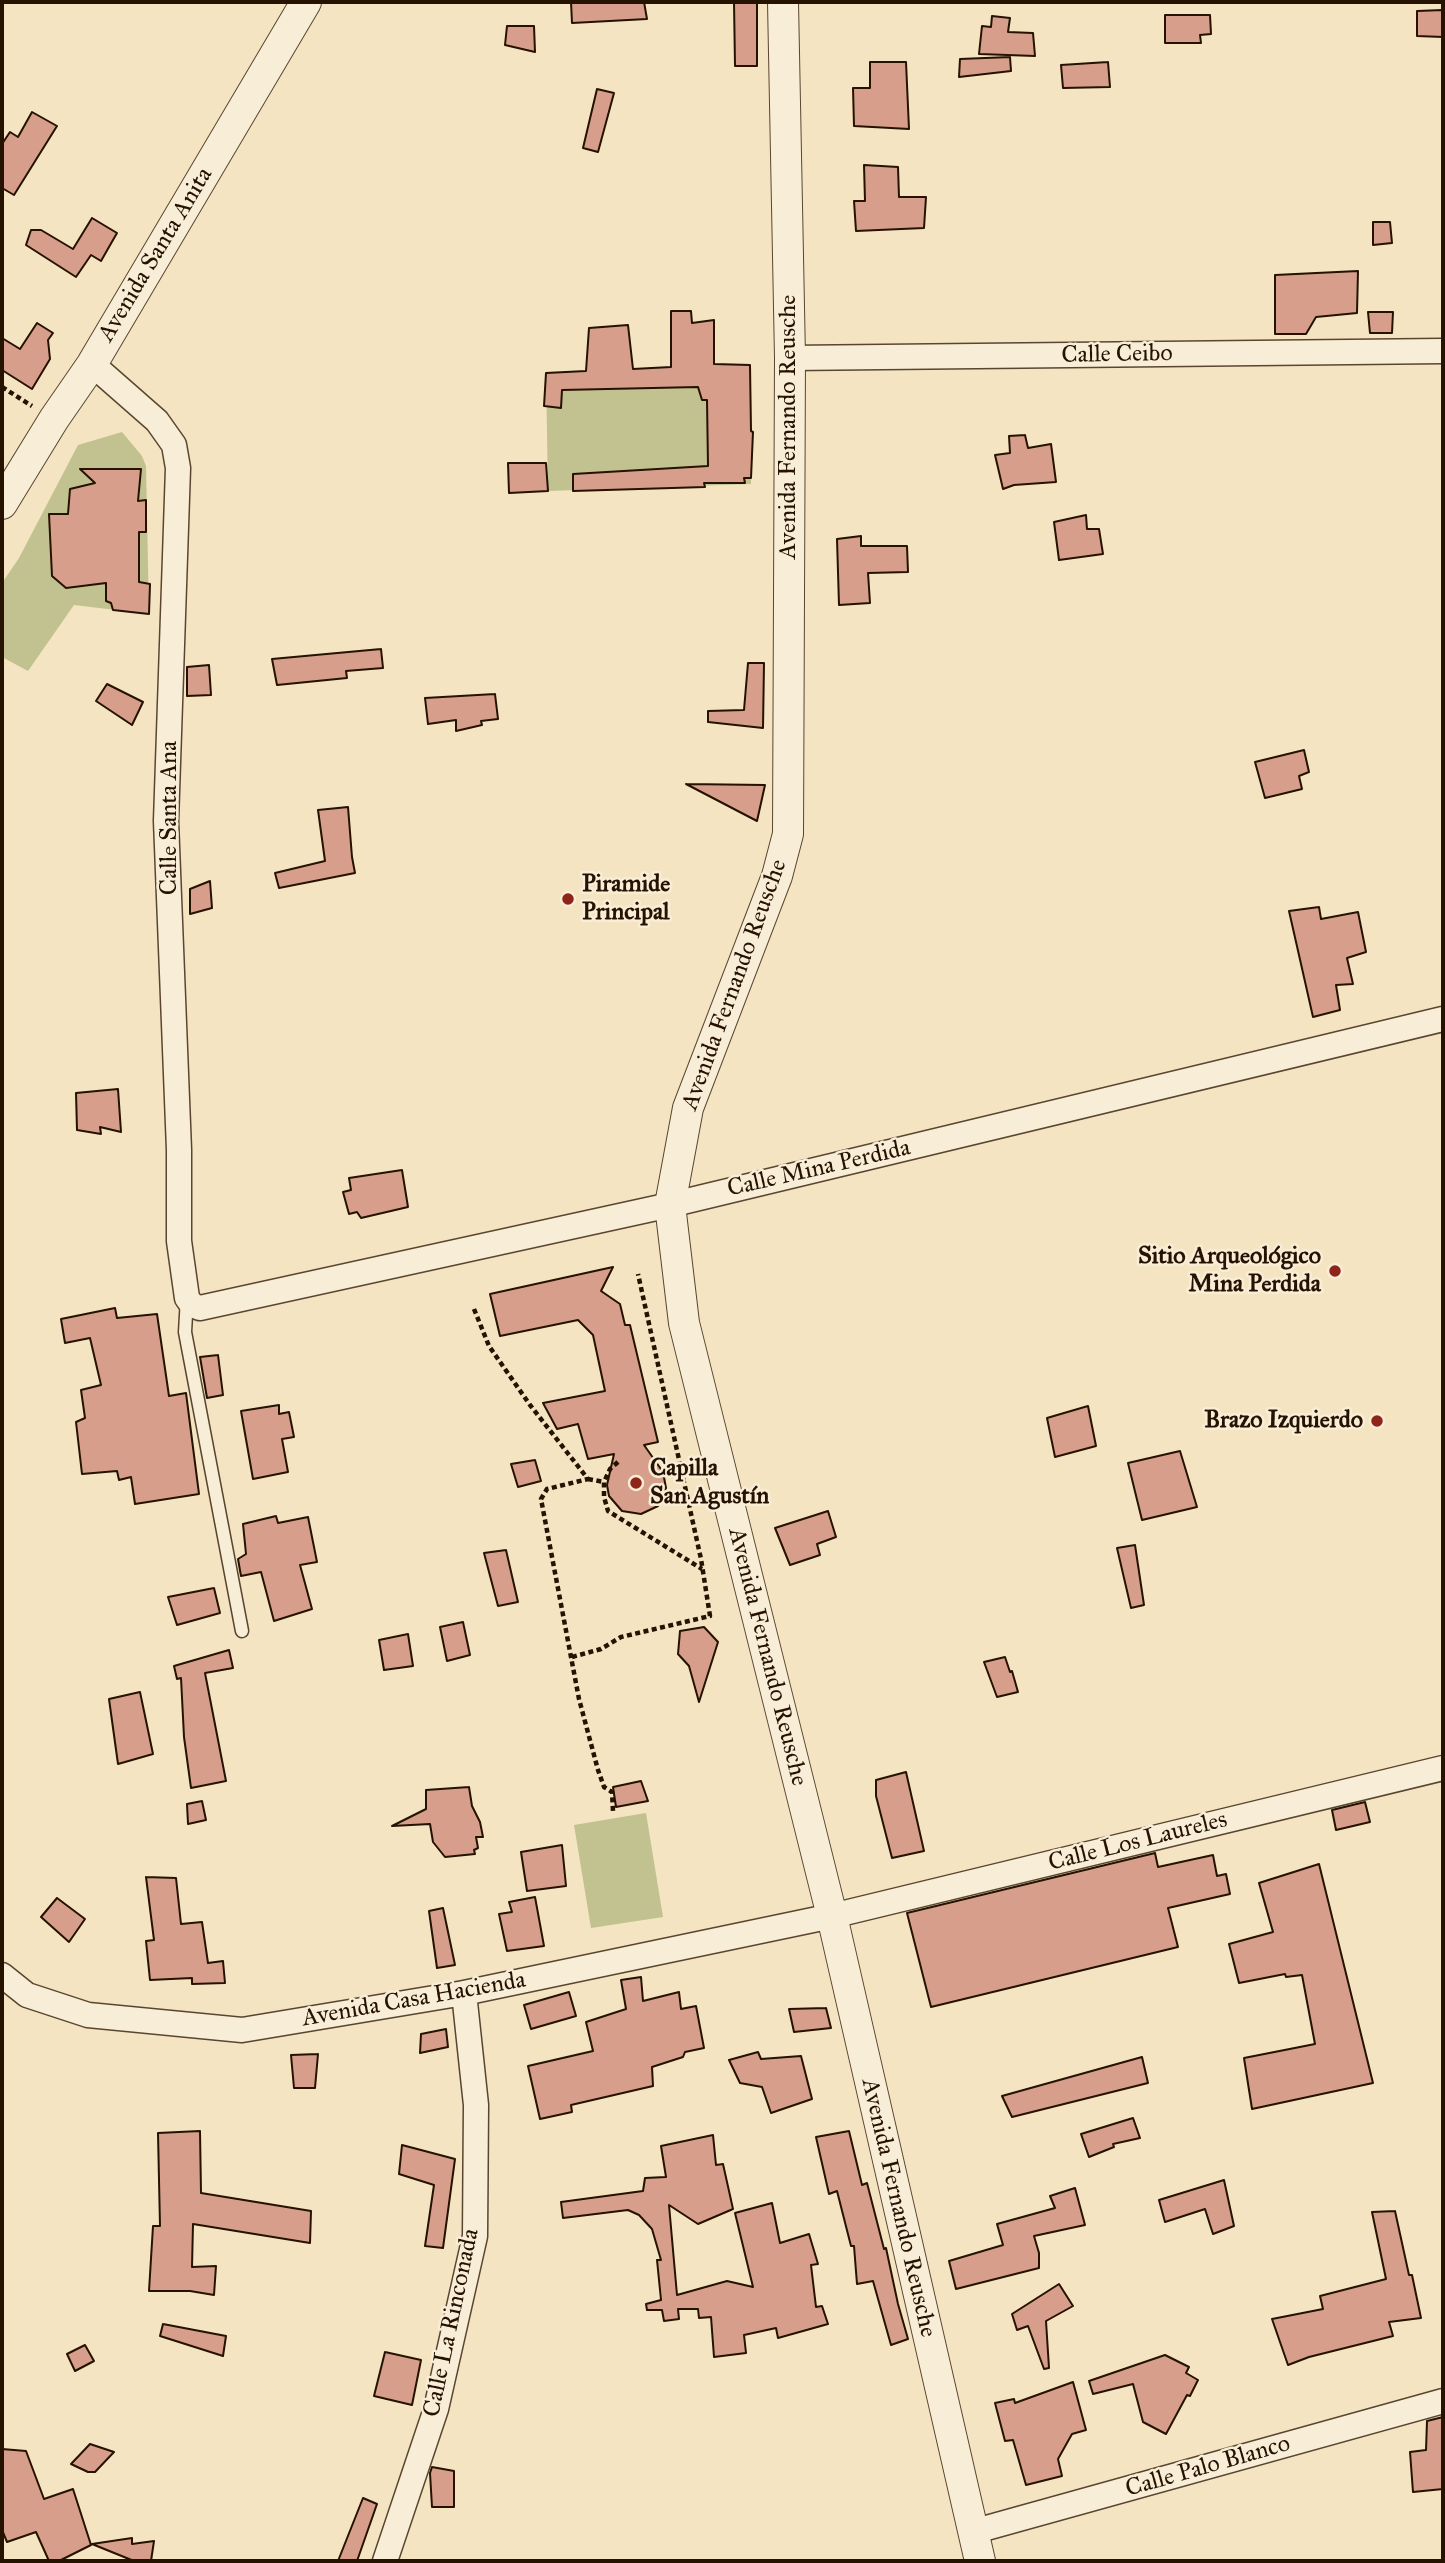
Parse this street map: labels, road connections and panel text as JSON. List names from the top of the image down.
{
  "streets": {
    "street": [
      "Avenida Santa Anita",
      "Calle Ceibo",
      "Avenida Fernando Reusche",
      "Calle Santa Ana",
      "Calle Mina Perdida",
      "Calle Los Laureles",
      "Avenida Casa Hacienda",
      "Calle La Rinconada",
      "Calle Palo Blanco"
    ]
  },
  "crossings": [
    ["Avenida Santa Anita", "Calle Santa Ana"],
    ["Calle Ceibo", "Avenida Fernando Reusche"],
    ["Avenida Fernando Reusche", "Calle Mina Perdida"],
    ["Avenida Fernando Reusche", "Calle Los Laureles"],
    ["Avenida Fernando Reusche", "Avenida Casa Hacienda"],
    ["Avenida Fernando Reusche", "Calle Palo Blanco"],
    ["Calle Santa Ana", "Calle Mina Perdida"],
    ["Calle Los Laureles", "Avenida Casa Hacienda"],
    ["Avenida Casa Hacienda", "Calle La Rinconada"]
  ],
  "places": [
    "Piramide Principal",
    "Sitio Arqueológico Mina Perdida",
    "Brazo Izquierdo",
    "Capilla San Agustín"
  ]
}
